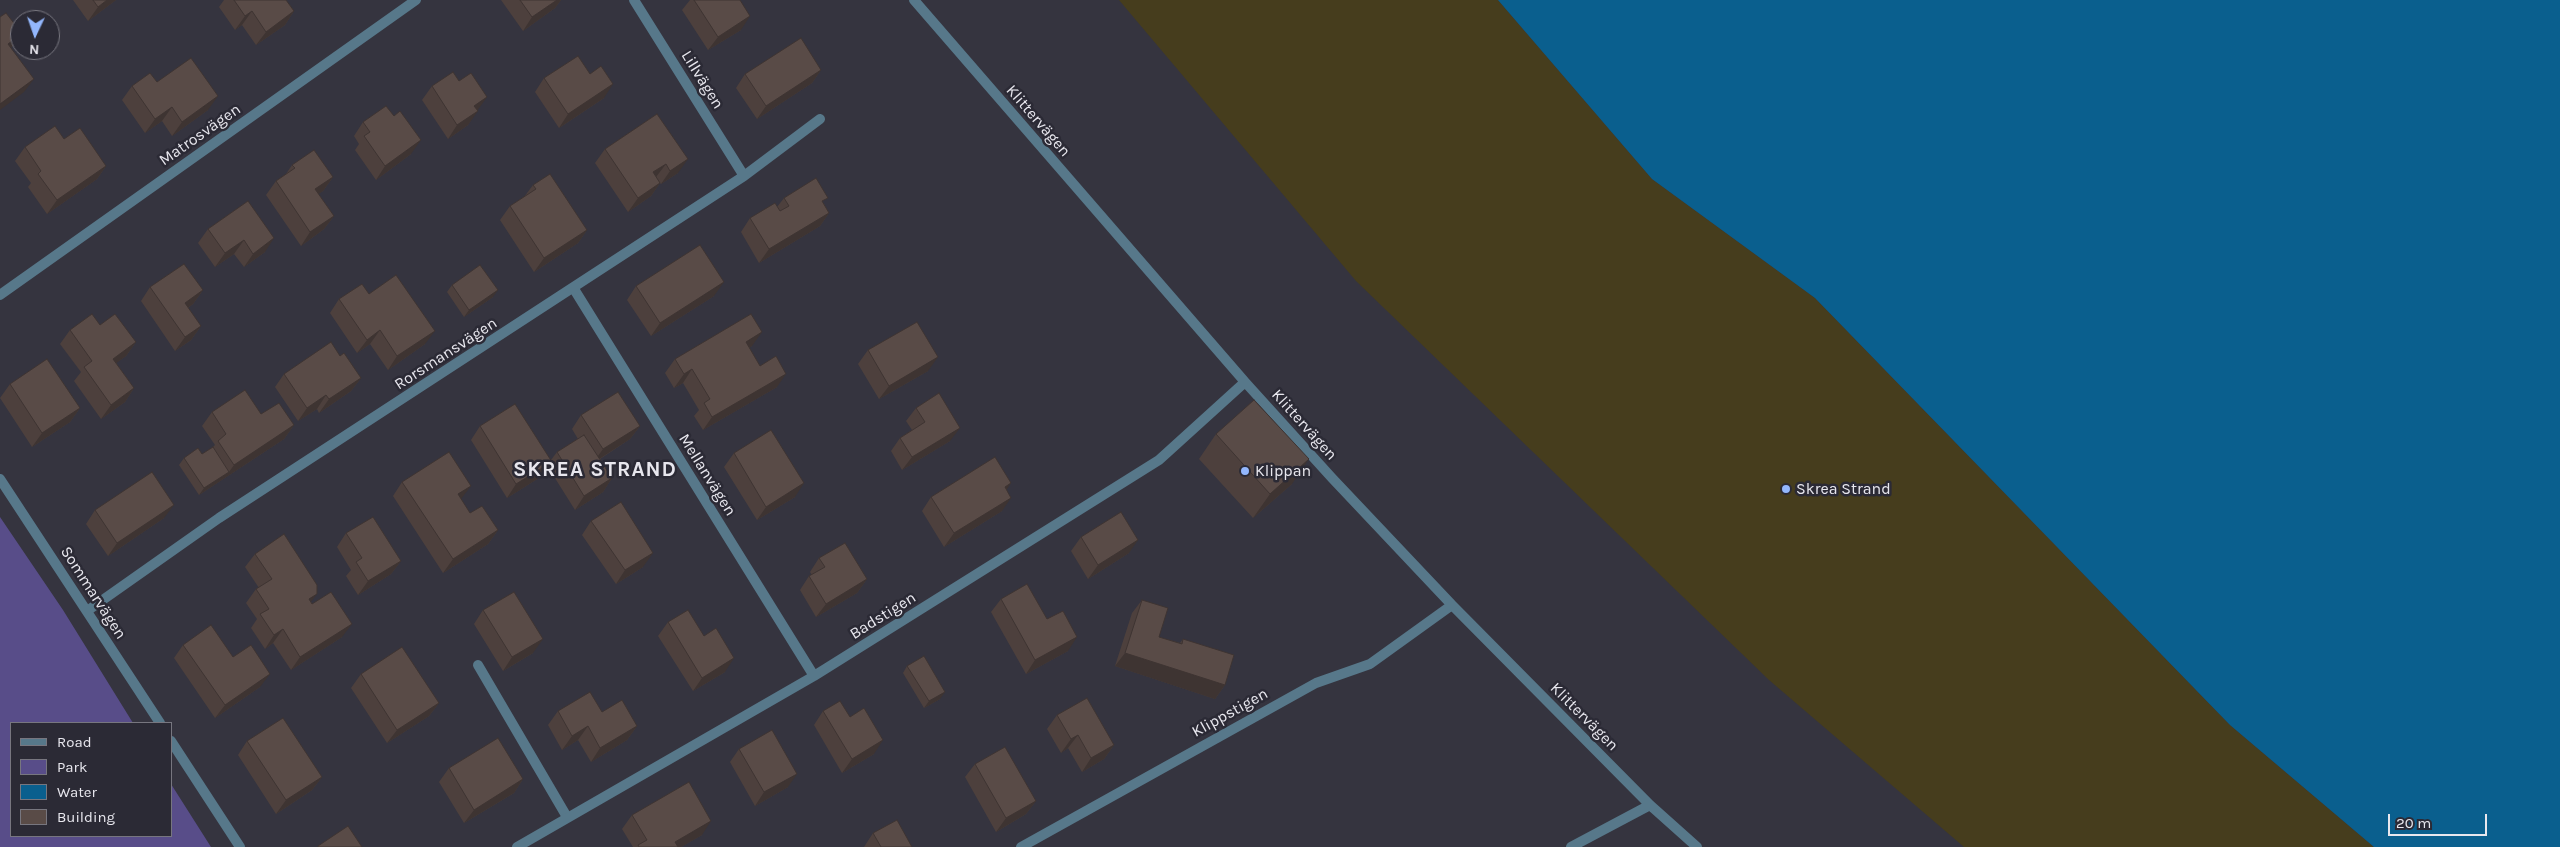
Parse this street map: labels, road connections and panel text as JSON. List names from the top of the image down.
{
  "streets": {
    "street": [
      "Lillvägen",
      "Klittervägen",
      "Matrosvägen",
      "Rorsmansvägen",
      "Mellanvägen",
      "Sommarvägen",
      "Badstigen",
      "Klippstigen"
    ]
  },
  "crossings": [
    ["Lillvägen", "Rorsmansvägen"],
    ["Klittervägen", "Badstigen"],
    ["Klittervägen", "Klippstigen"],
    ["Rorsmansvägen", "Mellanvägen"],
    ["Rorsmansvägen", "Sommarvägen"],
    ["Mellanvägen", "Badstigen"]
  ],
  "districts": ["SKREA STRAND"],
  "places": ["Klippan", "Skrea Strand"],
  "legend": [
    "Road",
    "Park",
    "Water",
    "Building"
  ],
  "scale_bar": "20 m",
  "north": "bottom"
}
